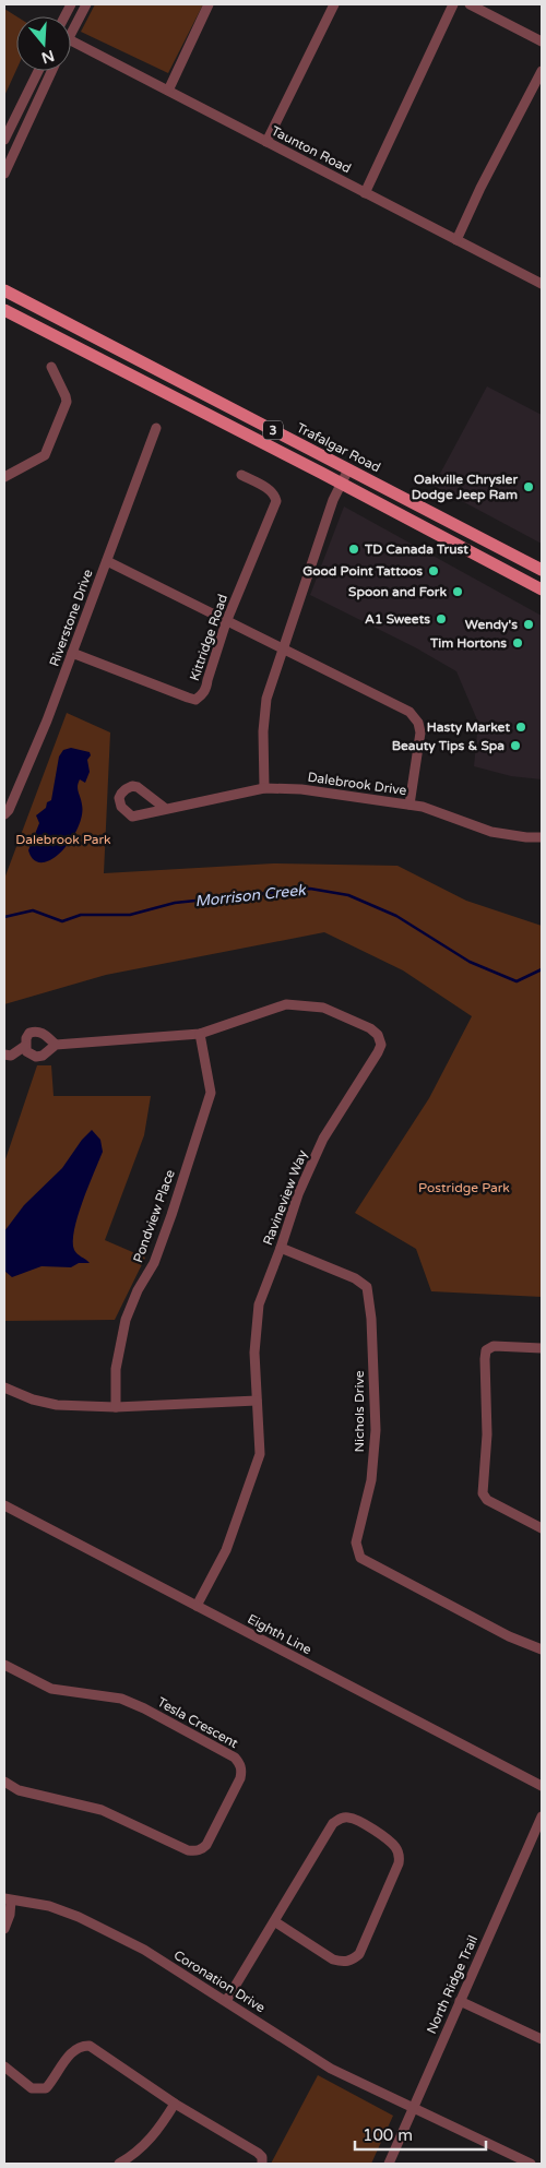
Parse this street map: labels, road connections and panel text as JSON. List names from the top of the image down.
{
  "streets": {
    "main road": ["3", "Trafalgar Road"],
    "street": [
      "Taunton Road",
      "Riverstone Drive",
      "Kittridge Road",
      "Dalebrook Drive",
      "Ravineview Way",
      "Pondview Place",
      "Nichols Drive",
      "Eighth Line",
      "Tesla Crescent",
      "Coronation Drive",
      "North Ridge Trail"
    ]
  },
  "crossings": [
    ["Riverstone Drive", "Kittridge Road"],
    ["Ravineview Way", "Pondview Place"],
    ["Ravineview Way", "Nichols Drive"],
    ["Ravineview Way", "Eighth Line"],
    ["Coronation Drive", "North Ridge Trail"]
  ],
  "water": ["Morrison Creek"],
  "parks": ["Dalebrook Park", "Postridge Park"],
  "places": [
    "Oakville Chrysler Dodge Jeep Ram",
    "TD Canada Trust",
    "Good Point Tattoos",
    "Spoon and Fork",
    "A1 Sweets",
    "Wendy's",
    "Tim Hortons",
    "Hasty Market",
    "Beauty Tips & Spa"
  ],
  "scale_bar": "100 m",
  "north": "bottom"
}
